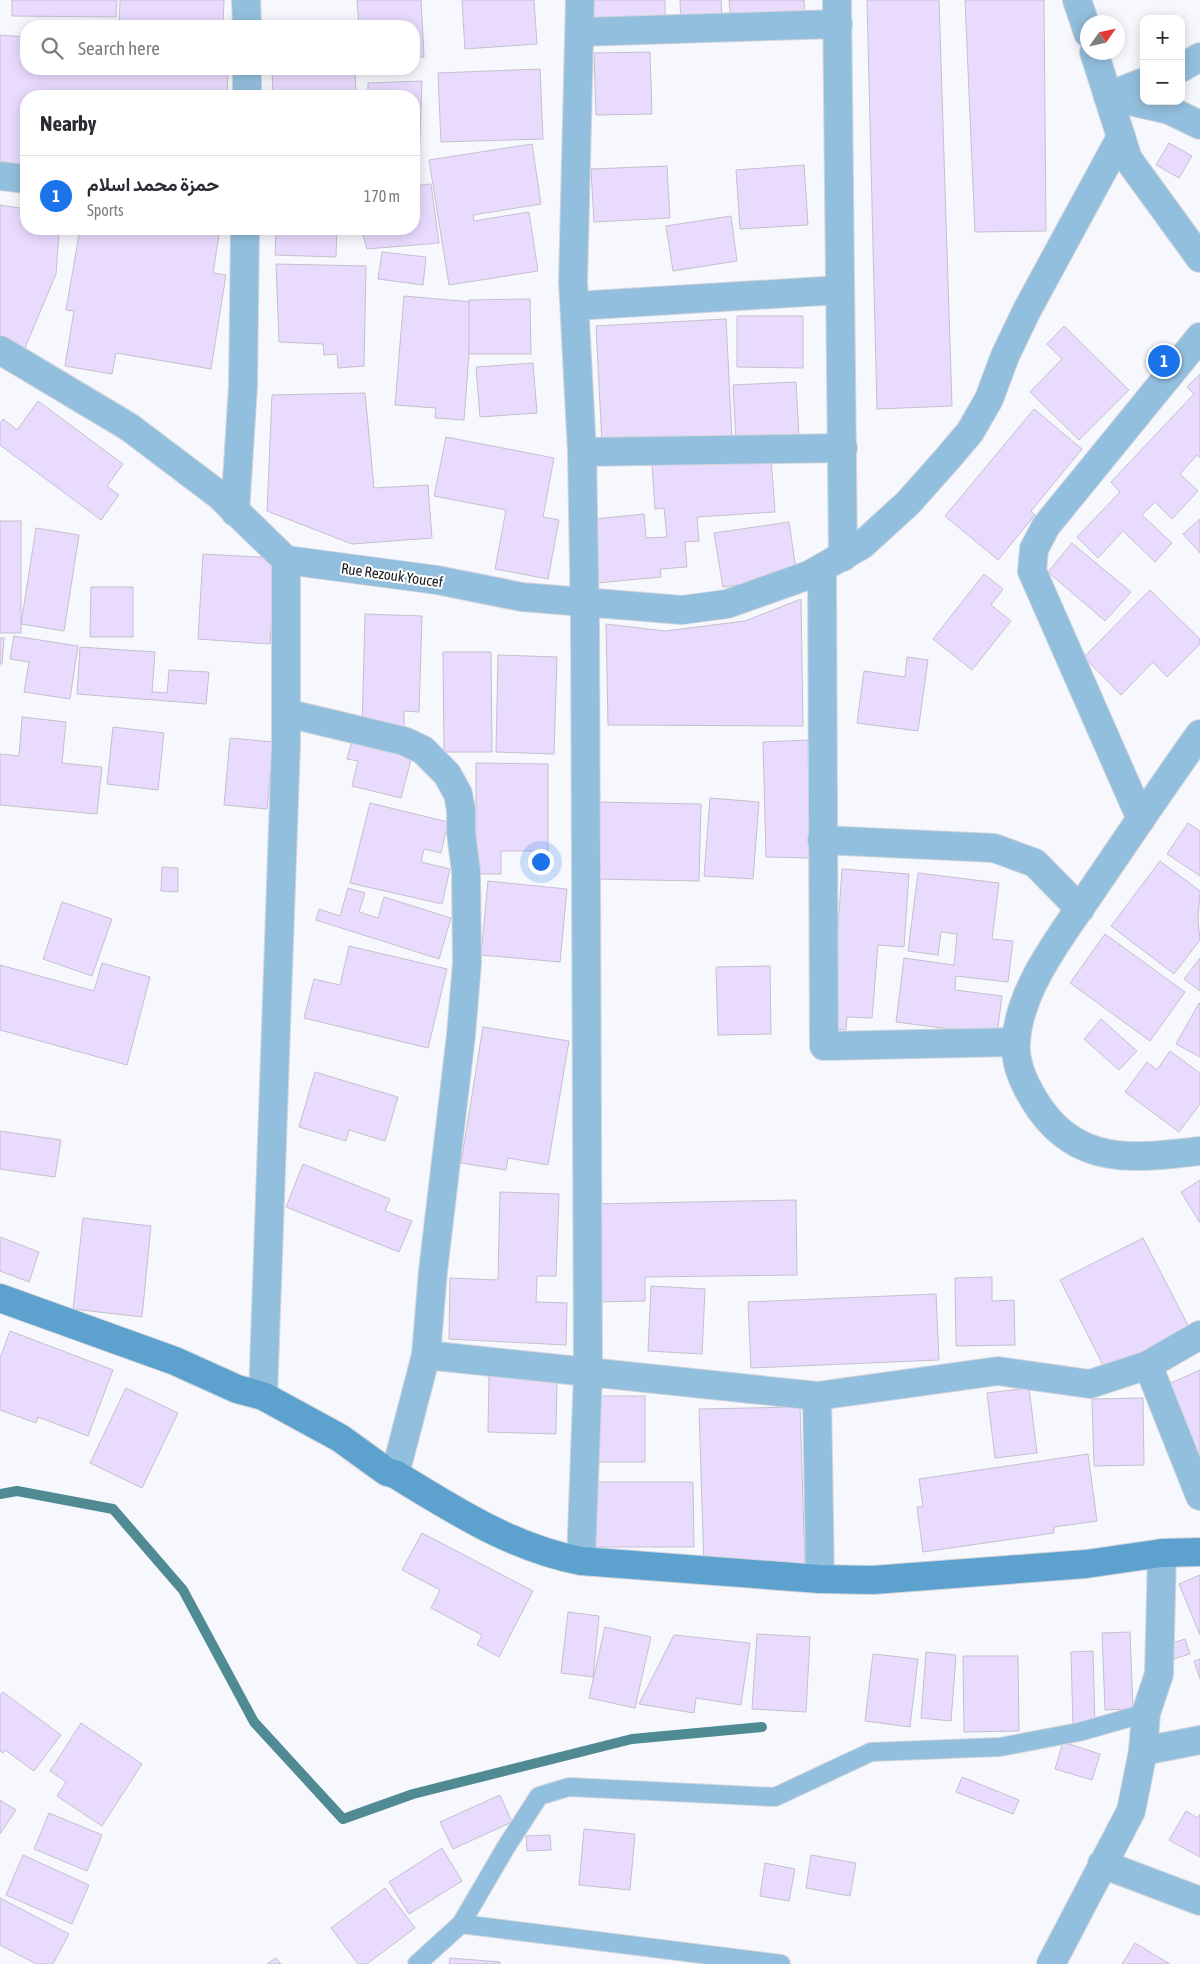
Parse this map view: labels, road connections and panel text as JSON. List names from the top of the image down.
{
  "streets": {
    "street": ["Rue Rezouk Youcef"]
  },
  "north": "top right",
  "page": {
    "map_buttons": ["+", "−"],
    "search": "Search here",
    "heading": "Nearby",
    "list": [
      {
        "mark": "1",
        "name": "حمزة محمد اسلام",
        "note": "Sports",
        "value": "170 m"
      }
    ],
    "pins": "1"
  }
}
